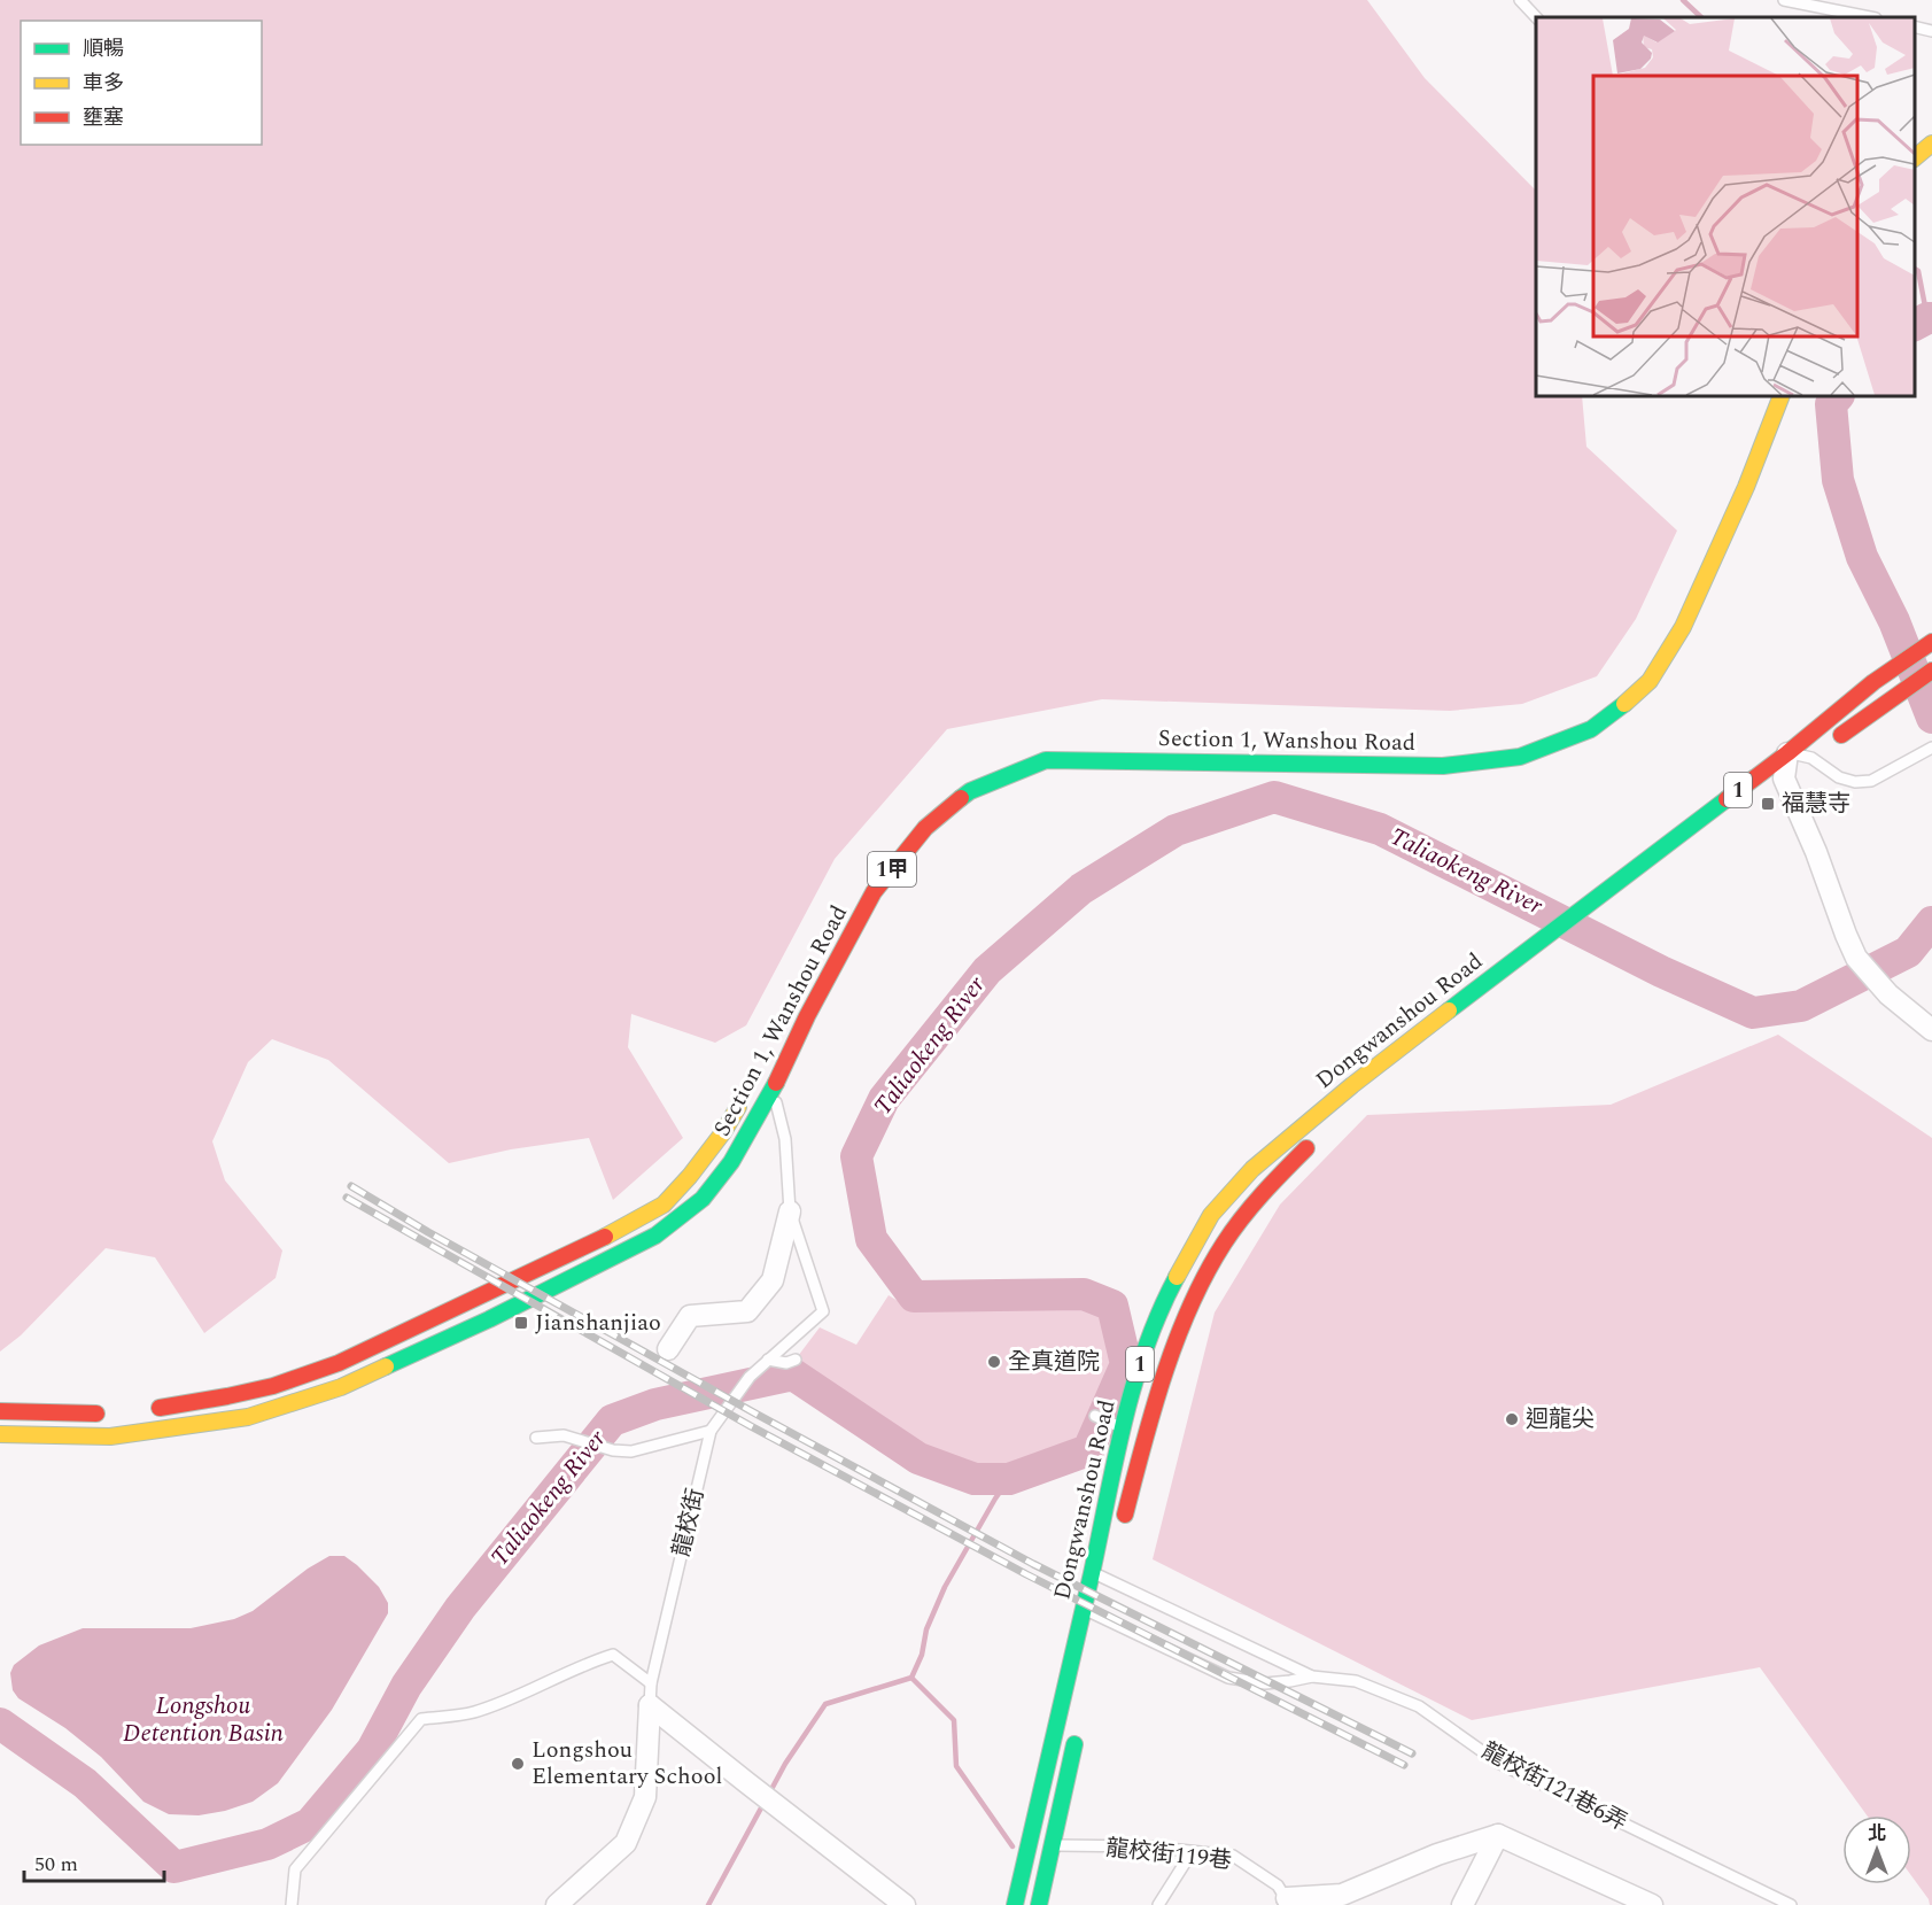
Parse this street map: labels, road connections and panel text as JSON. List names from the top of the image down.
{
  "streets": {
    "main road": [
      "Section 1, Wanshou Road",
      "1",
      "1甲",
      "Dongwanshou Road"
    ],
    "lane": ["龍校街", "龍校街121巷6弄", "龍校街119巷"]
  },
  "crossings": [
    ["Section 1, Wanshou Road", "龍校街"],
    ["1", "Dongwanshou Road"],
    ["Dongwanshou Road", "龍校街121巷6弄"],
    ["Dongwanshou Road", "龍校街119巷"]
  ],
  "water": ["Taliaokeng River", "Longshou Detention Basin"],
  "places": {
    "transit": ["福慧寺", "Jianshanjiao"],
    "other": ["全真道院", "迴龍尖", "Longshou Elementary School"]
  },
  "legend": ["順暢", "車多", "壅塞"],
  "scale_bar": "50 m",
  "north": "top"
}
